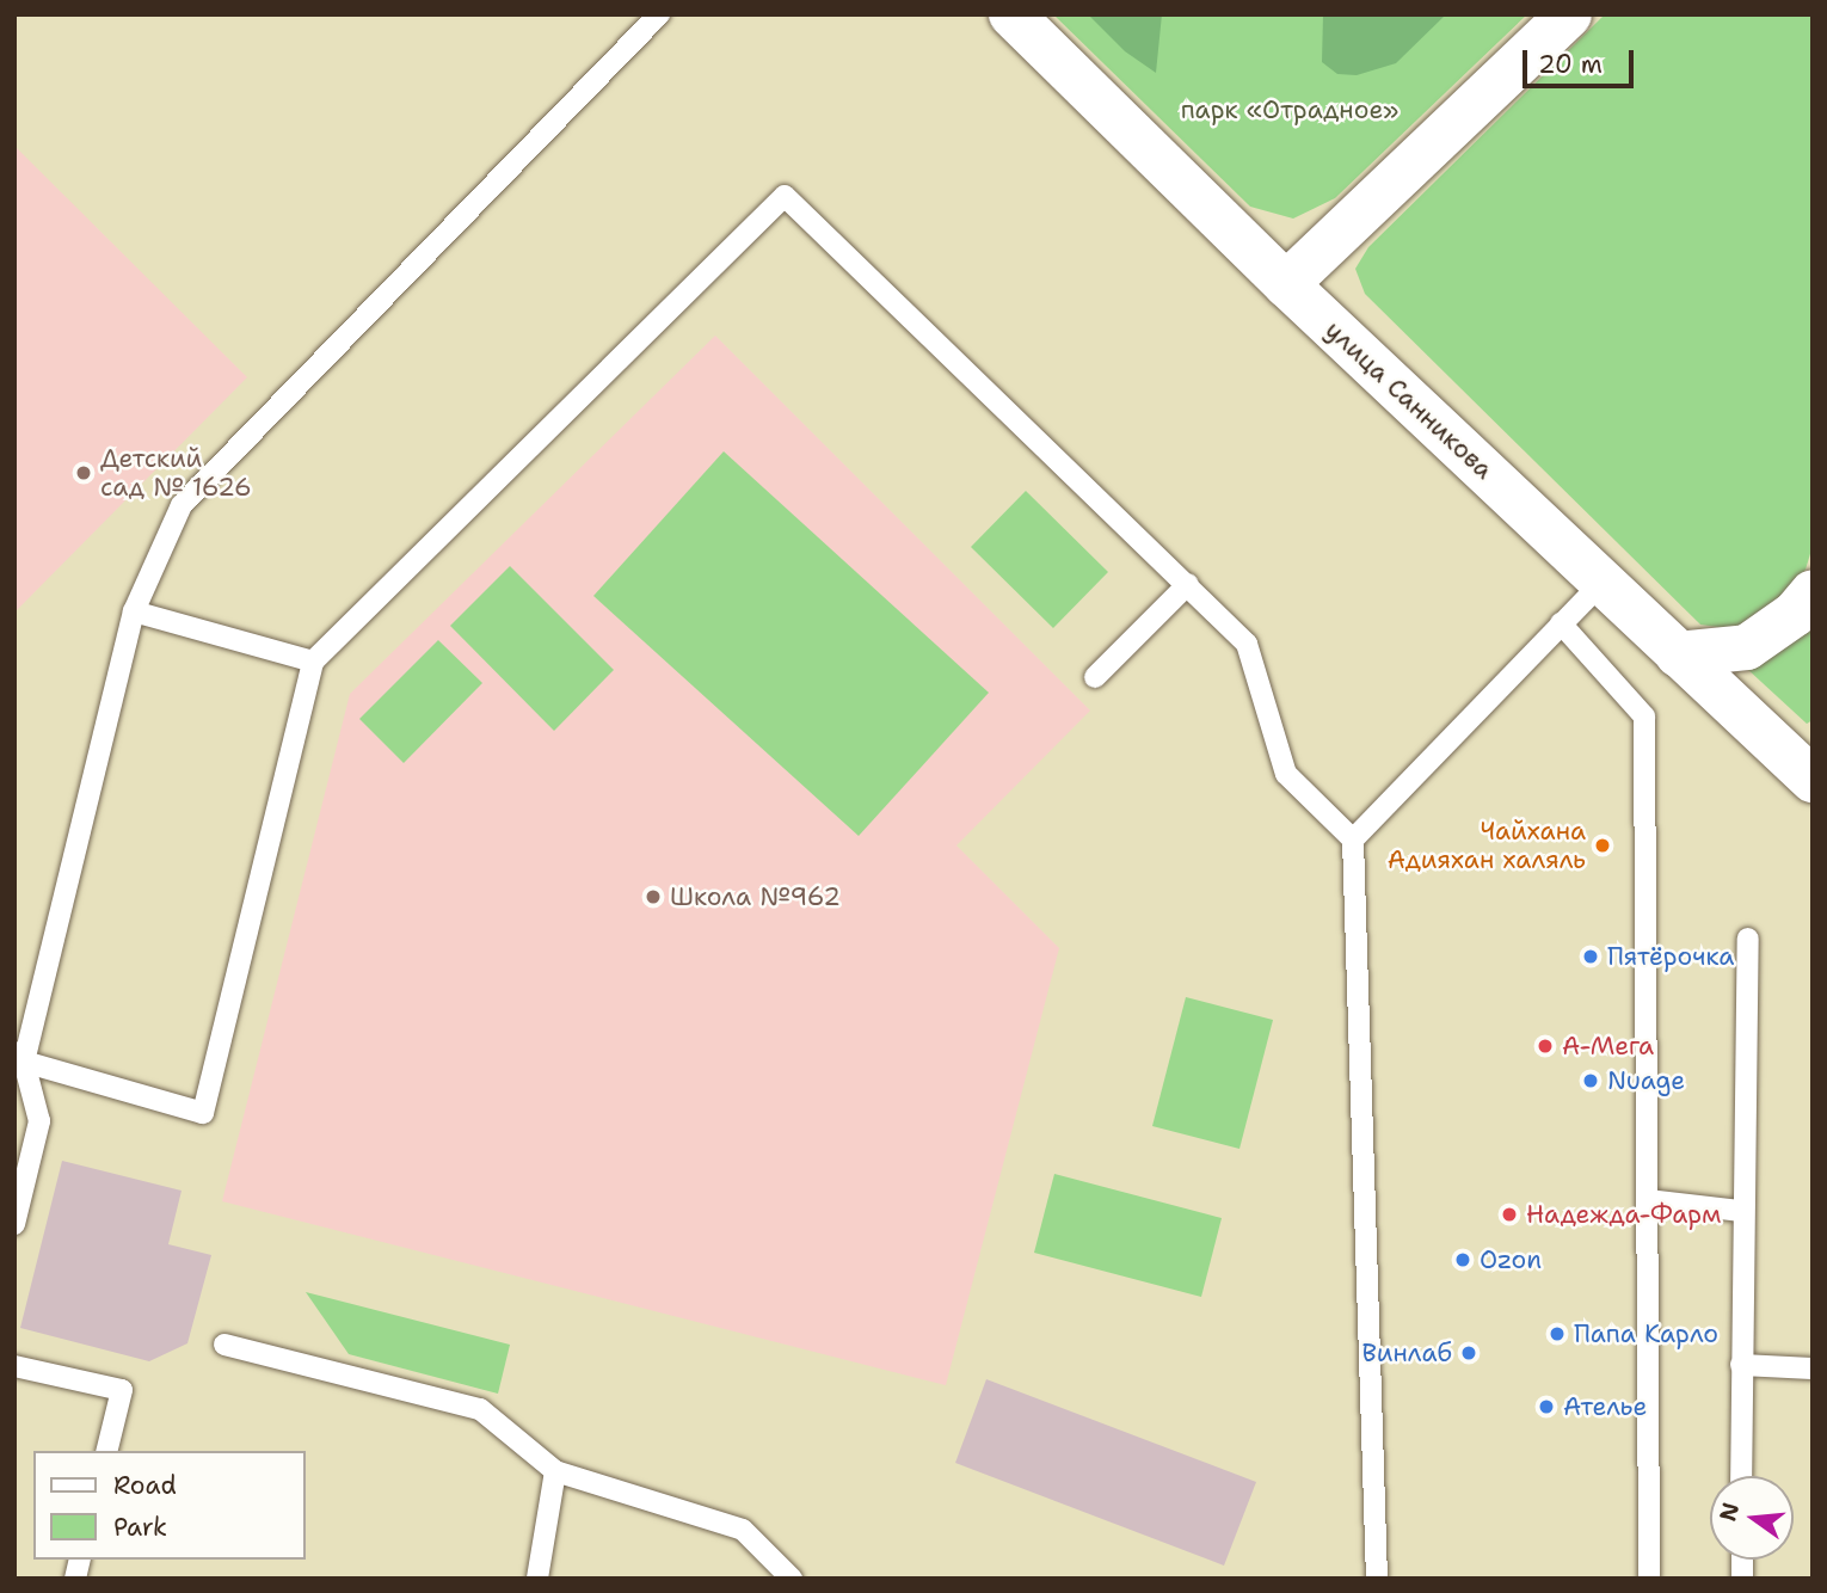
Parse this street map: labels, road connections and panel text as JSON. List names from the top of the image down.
{
  "streets": {
    "street": ["улица Санникова"]
  },
  "parks": ["парк «Отрадное»"],
  "places": [
    "Детский сад № 1626",
    "Чайхана Адияхан халяль",
    "Школа №962",
    "Пятёрочка",
    "А-Мега",
    "Nuage",
    "Надежда-Фарм",
    "Ozon",
    "Папа Карло",
    "Винлаб",
    "Ателье"
  ],
  "legend": ["Road", "Park"],
  "scale_bar": "20 m",
  "north": "left"
}
